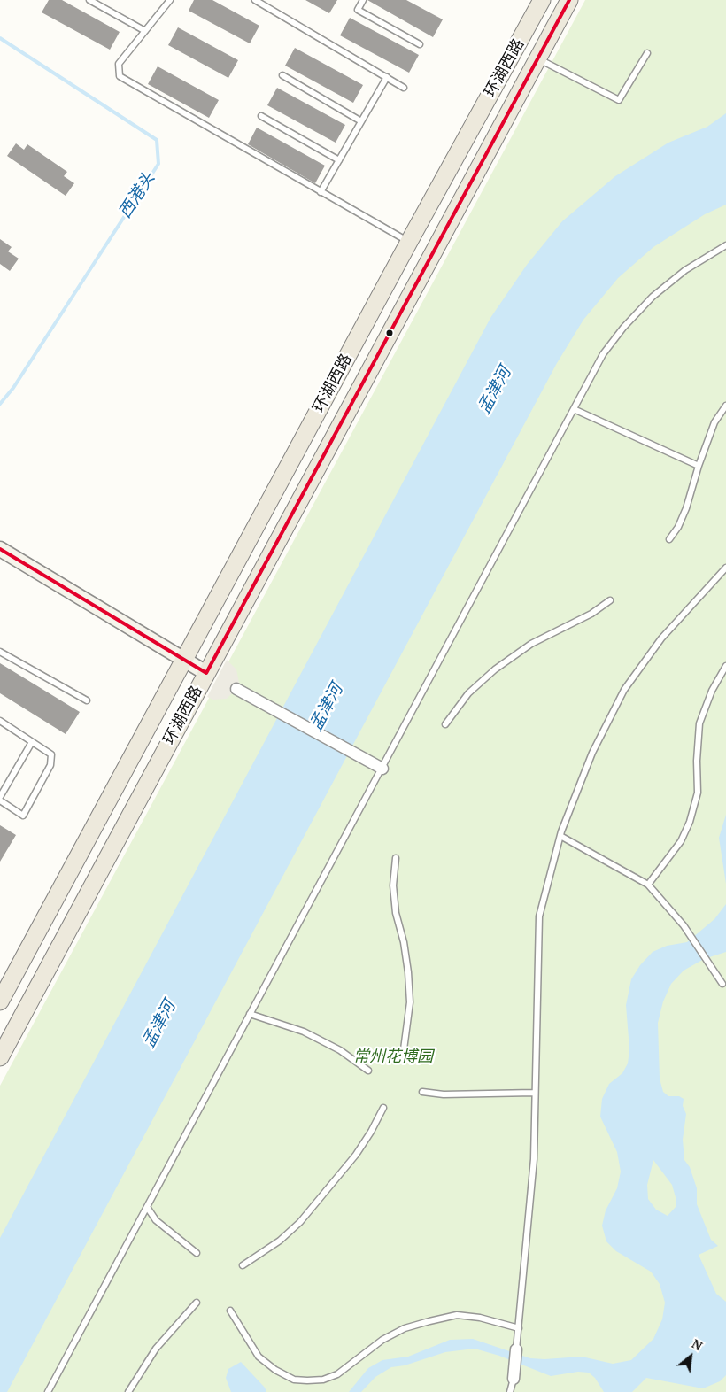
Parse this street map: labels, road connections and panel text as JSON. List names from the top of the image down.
{
  "streets": {
    "main road": ["环湖西路"]
  },
  "water": ["西港头", "孟津河"],
  "parks": ["常州花博园"],
  "north": "top right"
}
